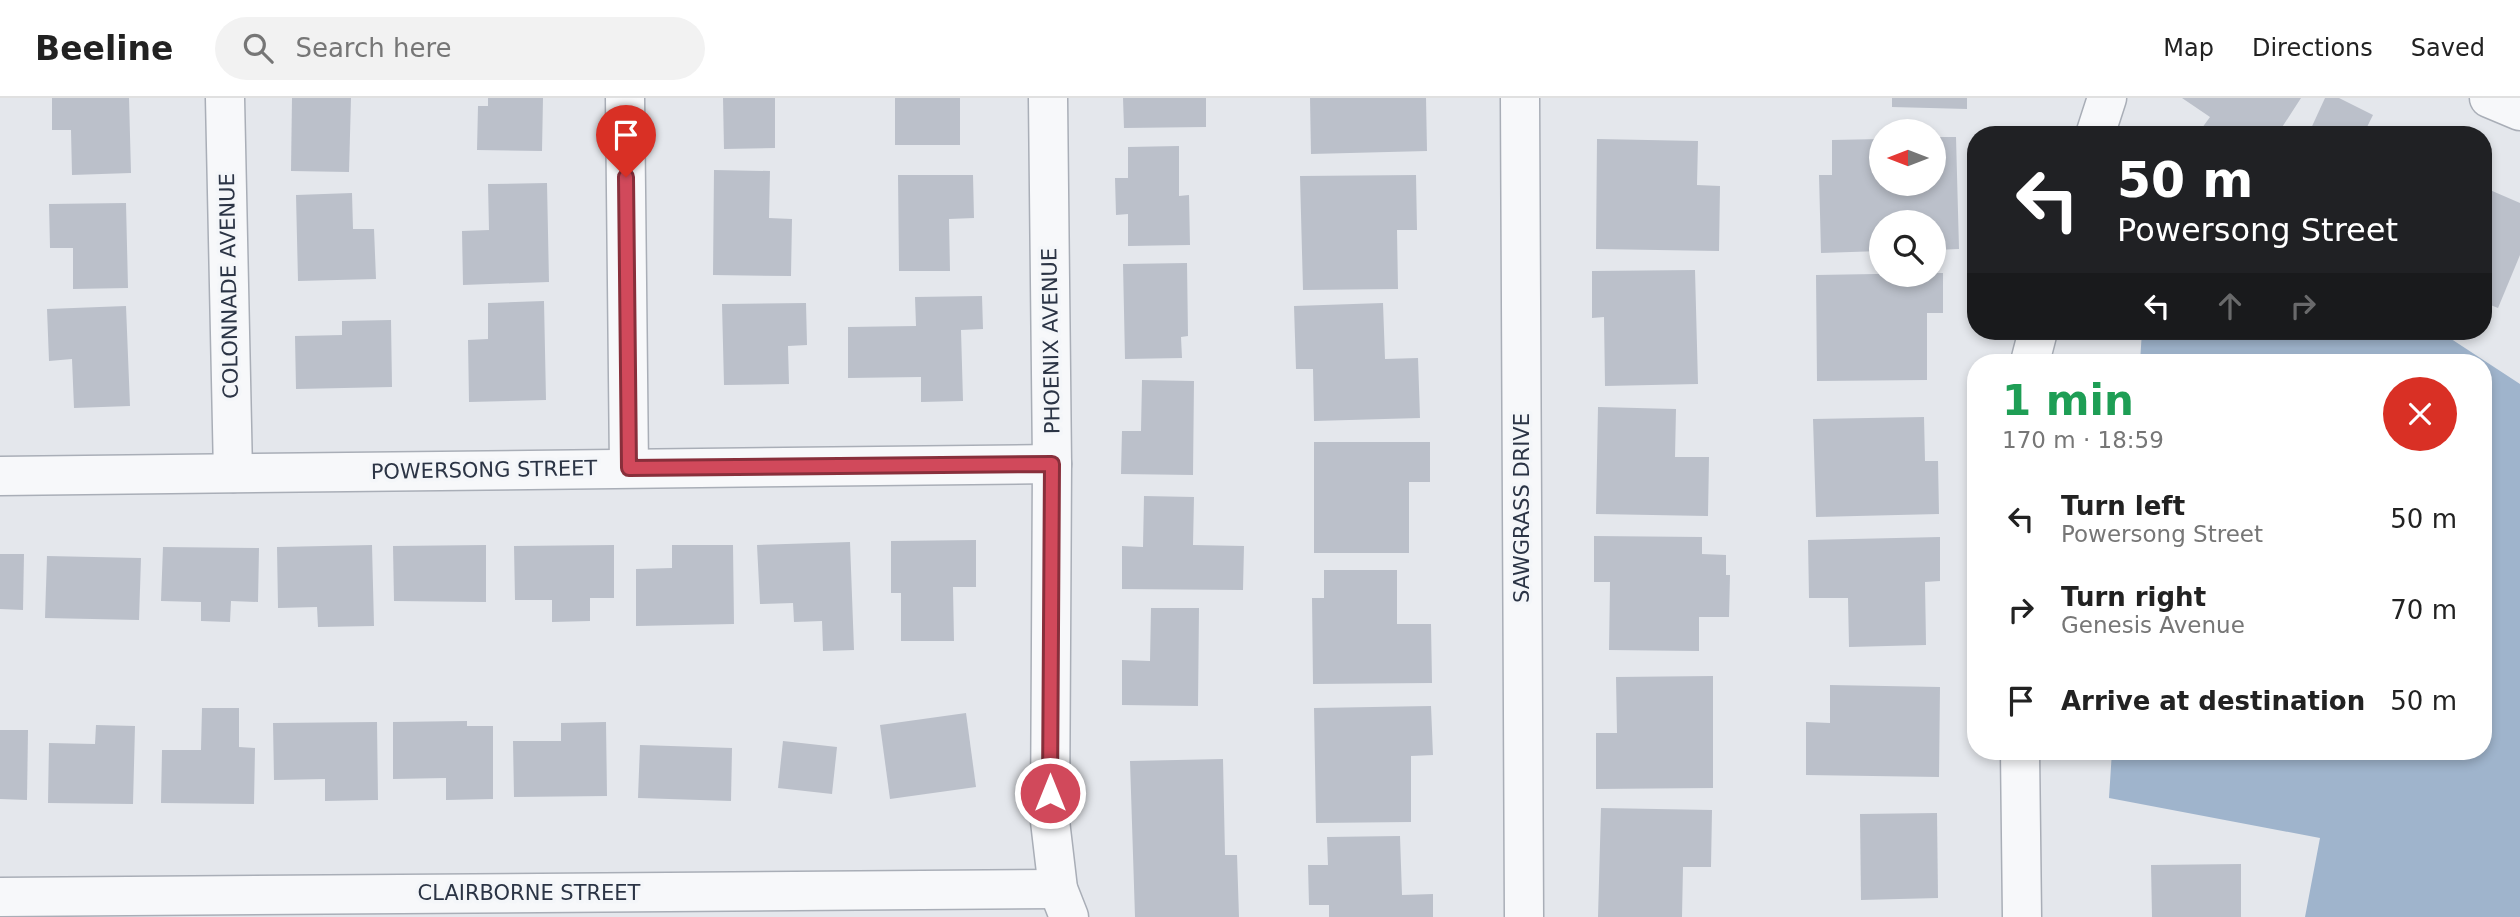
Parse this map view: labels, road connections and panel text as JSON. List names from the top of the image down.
{
  "streets": {
    "street": [
      "COLONNADE AVENUE",
      "PHOENIX AVENUE",
      "POWERSONG STREET",
      "SAWGRASS DRIVE",
      "CLAIRBORNE STREET"
    ]
  },
  "crossings": [
    ["COLONNADE AVENUE", "POWERSONG STREET"],
    ["PHOENIX AVENUE", "POWERSONG STREET"],
    ["PHOENIX AVENUE", "CLAIRBORNE STREET"]
  ],
  "north": "left",
  "page": {
    "header": "Beeline",
    "search": "Search here",
    "nav": ["Map", "Directions", "Saved"],
    "turn": ["50 m", "Powersong Street"],
    "heading": ["1 min", "170 m · 18:59"],
    "list": [
      {
        "name": "Turn left",
        "note": "Powersong Street",
        "value": "50 m"
      },
      {
        "name": "Turn right",
        "note": "Genesis Avenue",
        "value": "70 m"
      },
      {
        "name": "Arrive at destination",
        "value": "50 m"
      }
    ]
  }
}
